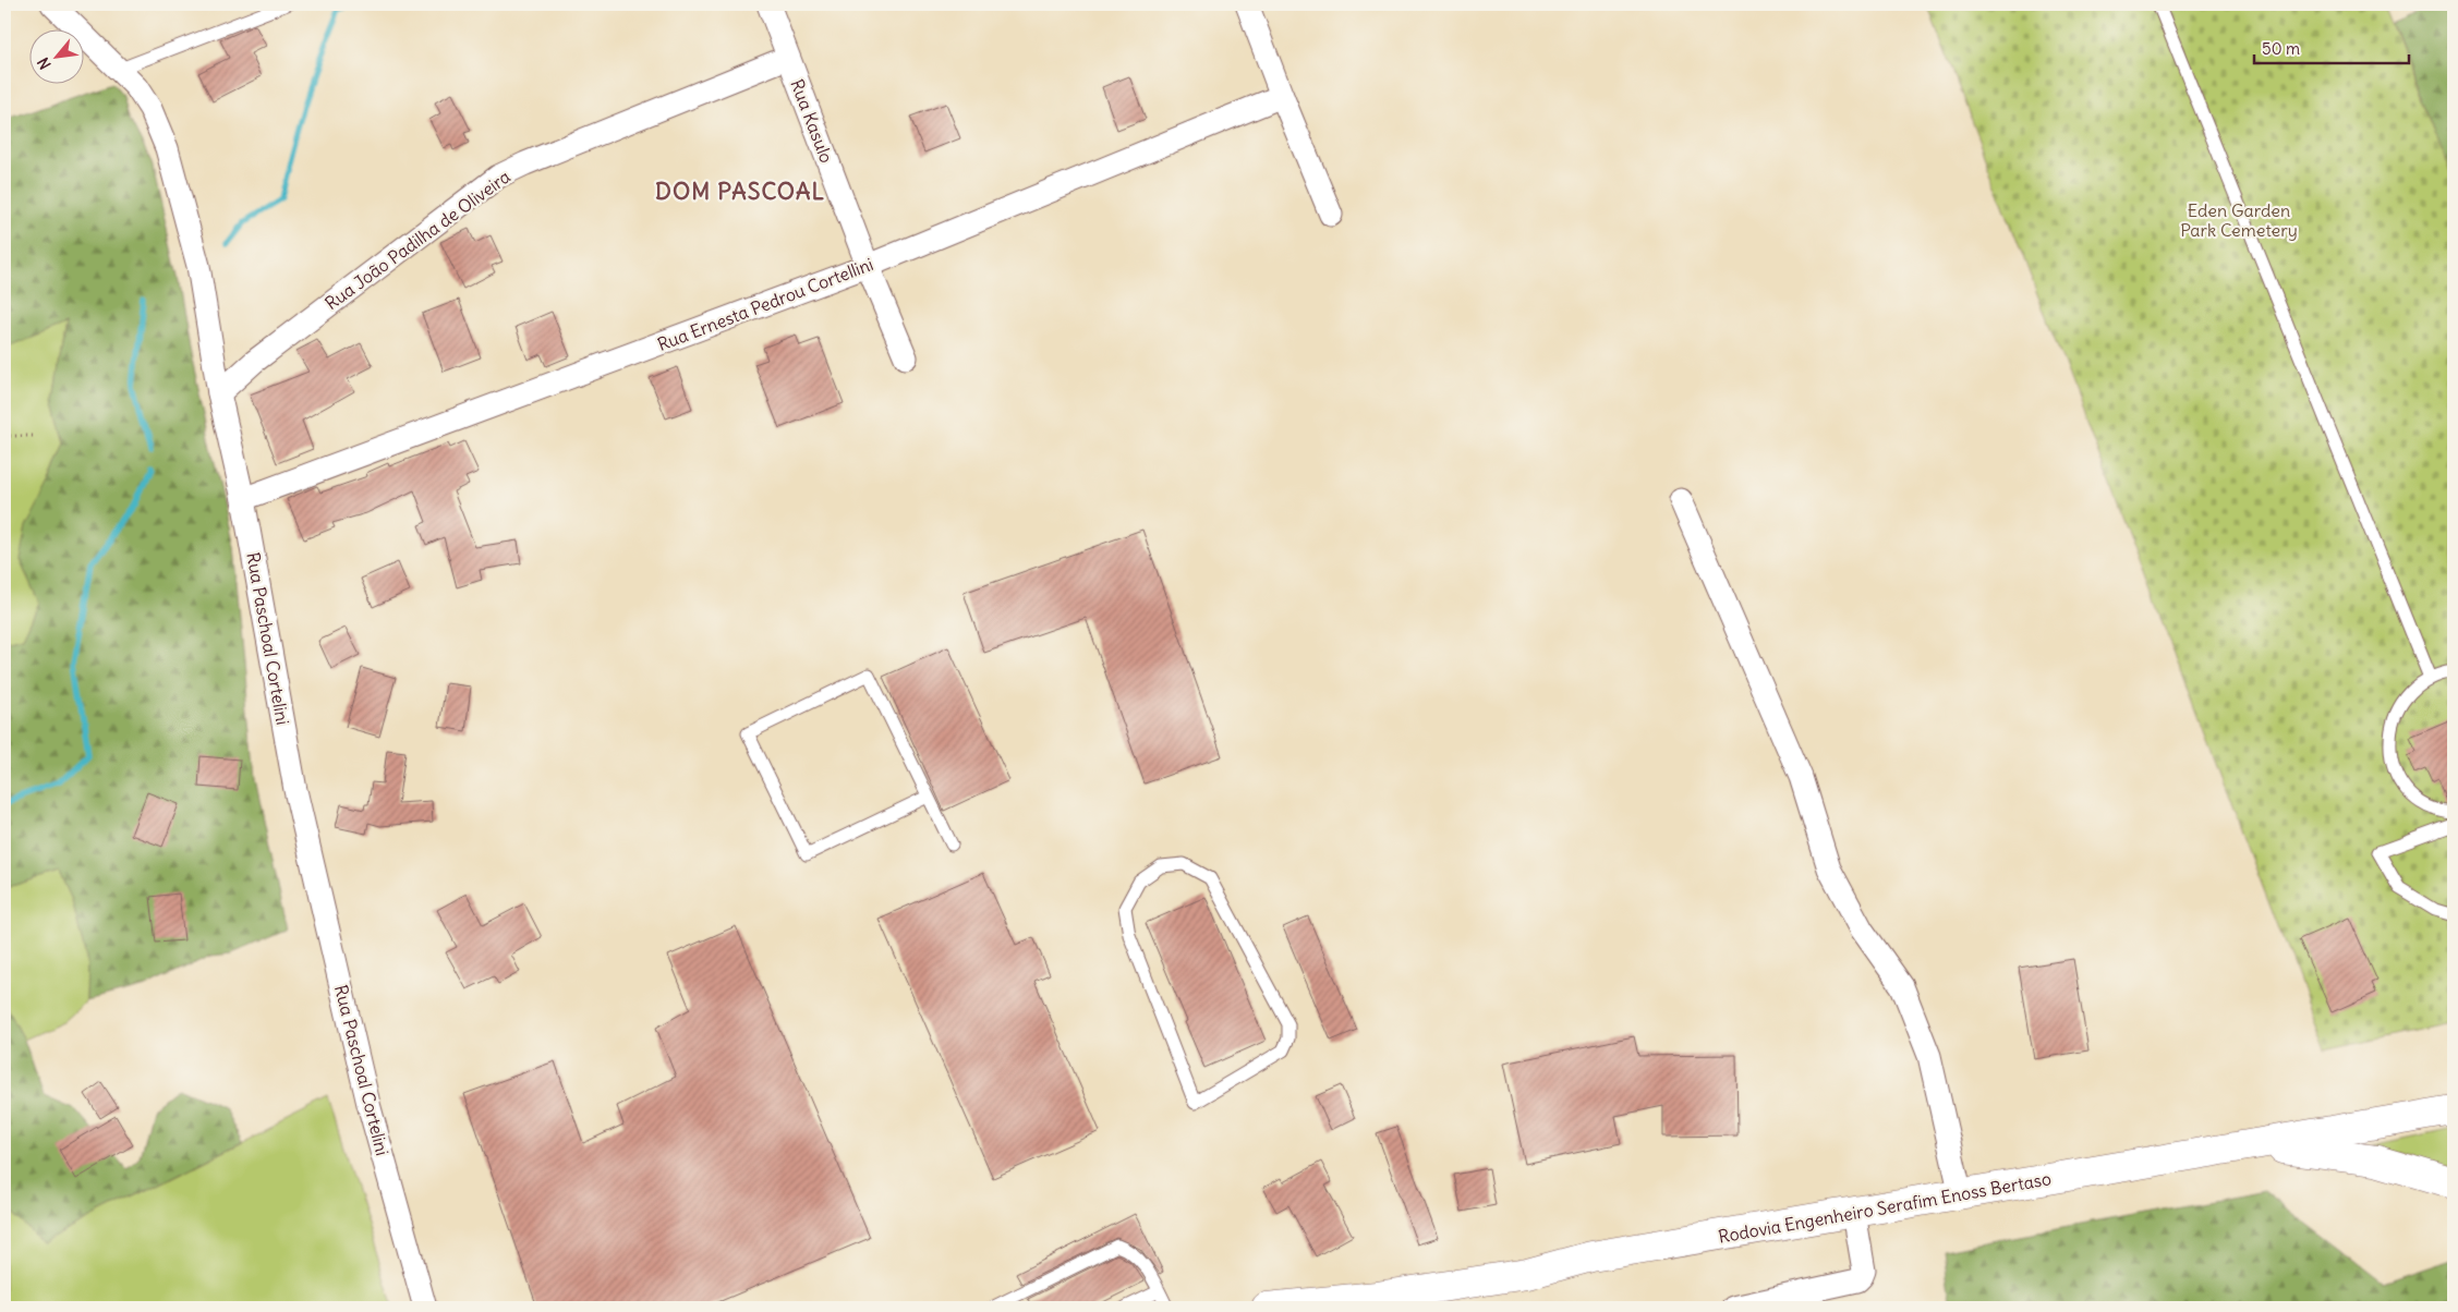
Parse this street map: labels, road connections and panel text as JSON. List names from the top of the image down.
{
  "streets": {
    "main road": ["Rodovia Engenheiro Serafim Enoss Bertaso"],
    "street": [
      "Rua Kasulo",
      "Rua João Padilha de Oliveira",
      "Rua Ernesta Pedrou Cortellini",
      "Rua Paschoal Cortelini"
    ]
  },
  "crossings": [
    ["Rua Kasulo", "Rua João Padilha de Oliveira"],
    ["Rua Kasulo", "Rua Ernesta Pedrou Cortellini"],
    ["Rua João Padilha de Oliveira", "Rua Paschoal Cortelini"],
    ["Rua Ernesta Pedrou Cortellini", "Rua Paschoal Cortelini"]
  ],
  "districts": ["DOM PASCOAL"],
  "parks": ["Eden Garden Park Cemetery"],
  "scale_bar": "50 m",
  "north": "bottom left"
}
